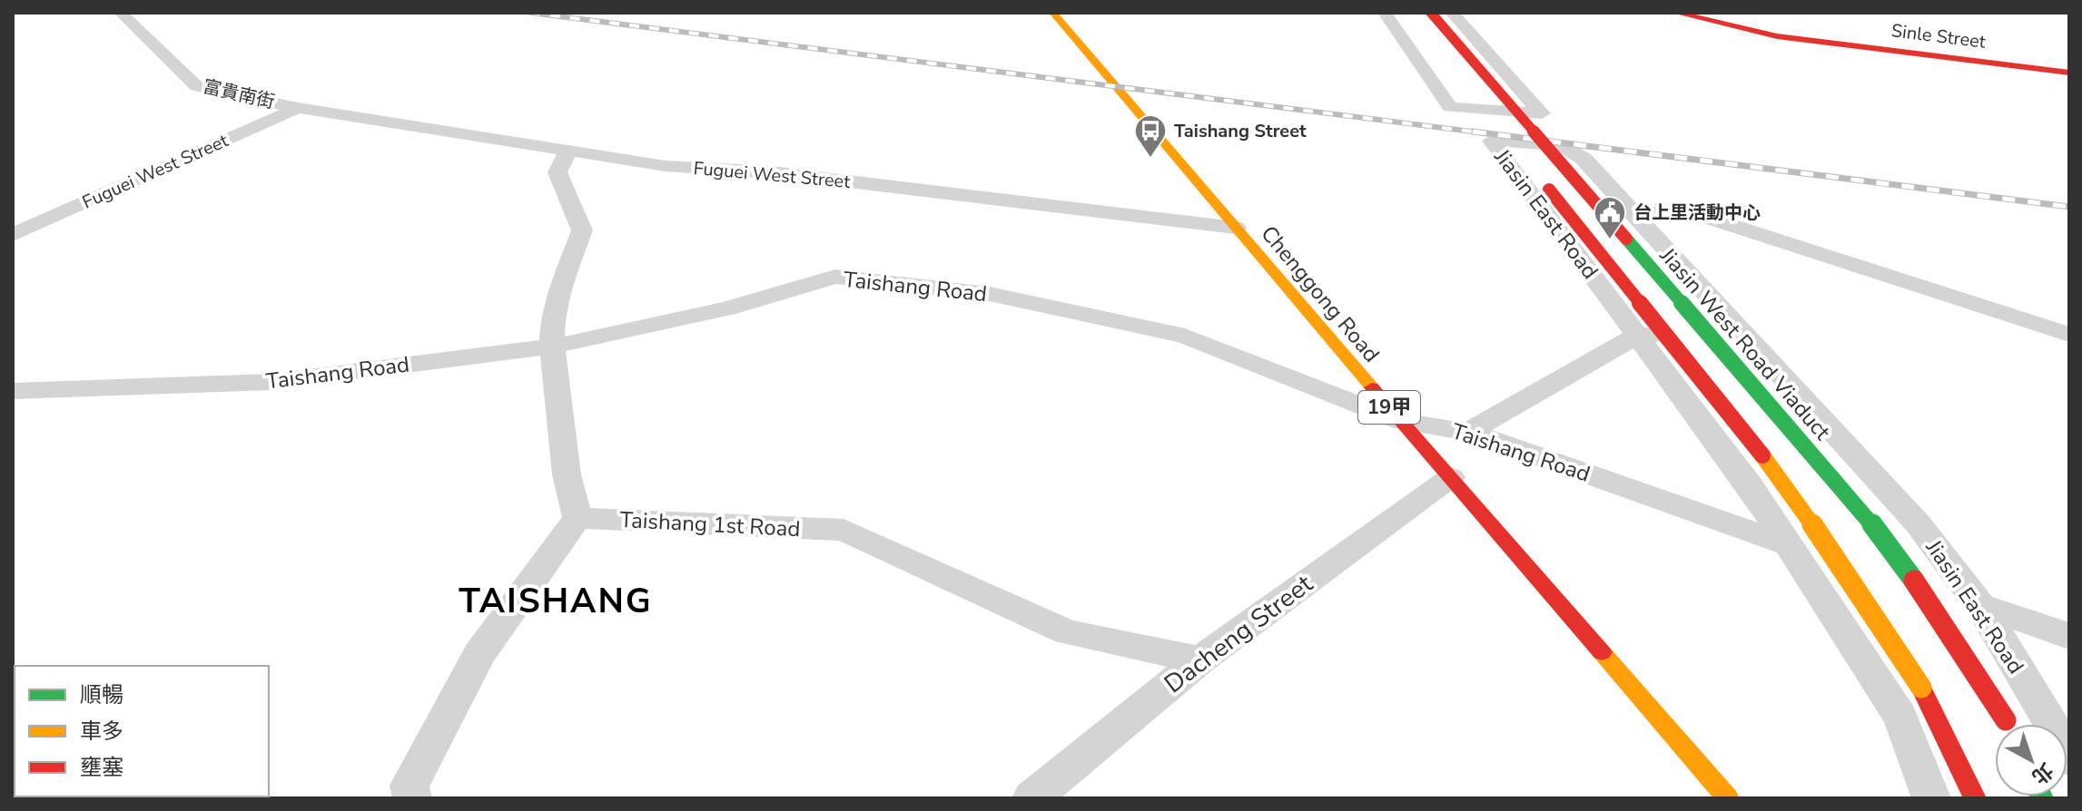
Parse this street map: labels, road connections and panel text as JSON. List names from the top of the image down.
{
  "streets": {
    "street": [
      "Sinle Street",
      "富貴南街",
      "Fuguei West Street",
      "Jiasin East Road",
      "Taishang Road",
      "Chenggong Road",
      "Jiasin West Road Viaduct",
      "19甲",
      "Taishang 1st Road",
      "Dacheng Street"
    ]
  },
  "crossings": [
    ["富貴南街", "Fuguei West Street"],
    ["Fuguei West Street", "Chenggong Road"],
    ["Jiasin East Road", "Taishang Road"],
    ["Taishang Road", "Chenggong Road"],
    ["Chenggong Road", "Dacheng Street"],
    ["Taishang 1st Road", "Dacheng Street"]
  ],
  "districts": ["TAISHANG"],
  "places": {
    "bus stop": ["Taishang Street"],
    "public building": ["台上里活動中心"]
  },
  "legend": ["順暢", "車多", "壅塞"],
  "north": "bottom right"
}
